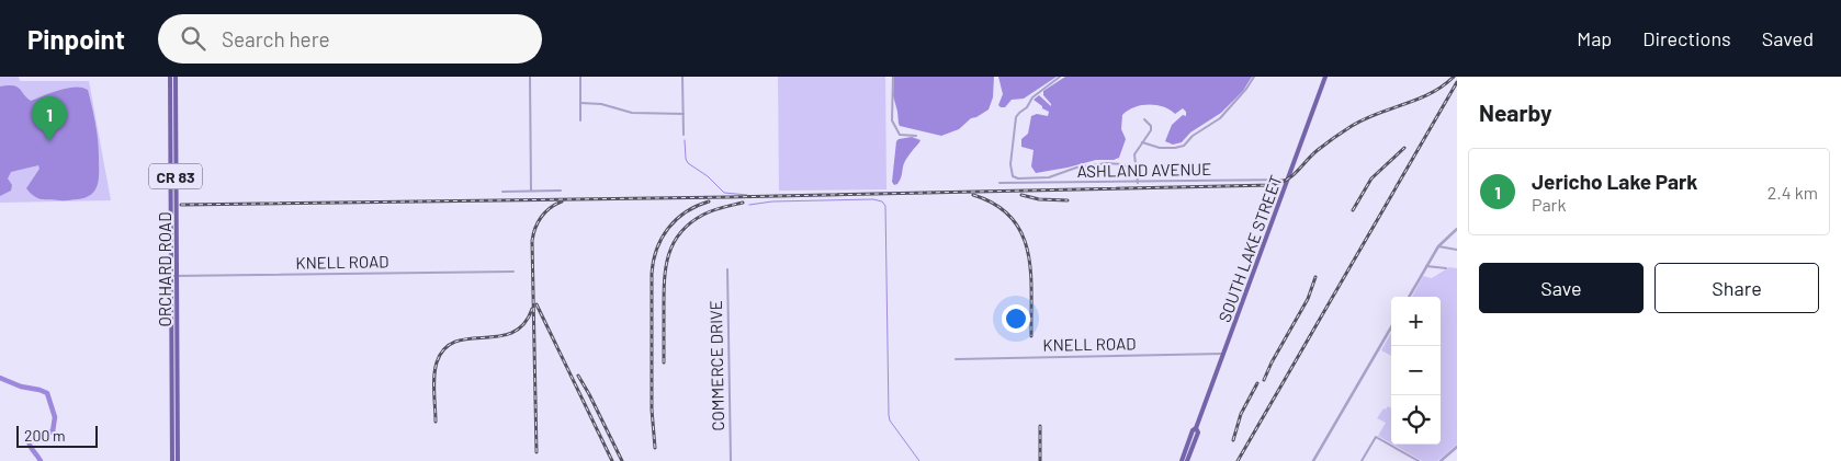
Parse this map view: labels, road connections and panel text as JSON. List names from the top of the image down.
{
  "streets": {
    "main road": ["CR 83", "SOUTH LAKE STREET", "ORCHARD ROAD"],
    "street": ["ASHLAND AVENUE", "KNELL ROAD", "COMMERCE DRIVE"]
  },
  "crossings": [
    ["ASHLAND AVENUE", "SOUTH LAKE STREET"],
    ["SOUTH LAKE STREET", "KNELL ROAD"],
    ["KNELL ROAD", "ORCHARD ROAD"]
  ],
  "scale_bar": "200 m",
  "page": {
    "header": "Pinpoint",
    "search": "Search here",
    "nav": ["Map", "Directions", "Saved"],
    "heading": "Nearby",
    "pins": "1",
    "list": [
      {
        "mark": "1",
        "name": "Jericho Lake Park",
        "note": "Park",
        "value": "2.4 km"
      }
    ],
    "buttons": ["Save", "Share"],
    "map_buttons": ["+", "−"],
    "scale": "200 m"
  }
}
